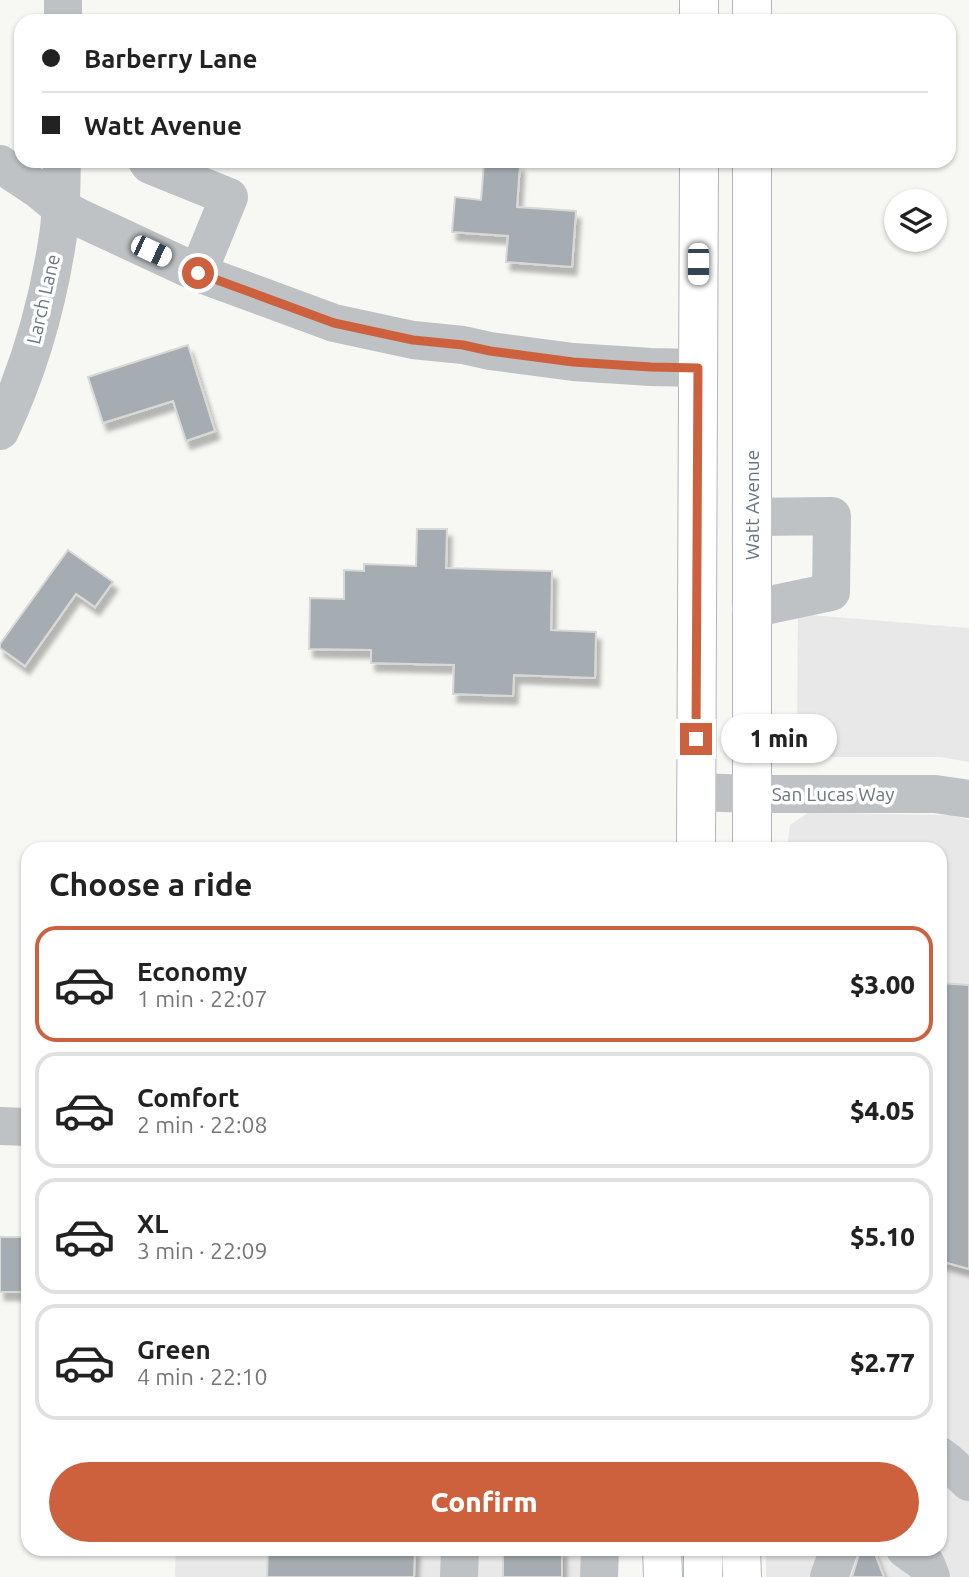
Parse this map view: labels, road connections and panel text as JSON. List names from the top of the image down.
{
  "streets": {
    "main road": ["Watt Avenue"],
    "street": ["Larch Lane", "San Lucas Way"]
  },
  "crossings": [
    ["Watt Avenue", "San Lucas Way"]
  ],
  "page": {
    "banner": ["Barberry Lane", "Watt Avenue"],
    "bubble": "1 min",
    "heading": "Choose a ride",
    "list": [
      {
        "name": "Economy",
        "note": "1 min · 22:07",
        "value": "$3.00"
      },
      {
        "name": "Comfort",
        "note": "2 min · 22:08",
        "value": "$4.05"
      },
      {
        "name": "XL",
        "note": "3 min · 22:09",
        "value": "$5.10"
      },
      {
        "name": "Green",
        "note": "4 min · 22:10",
        "value": "$2.77"
      }
    ],
    "buttons": "Confirm"
  }
}
